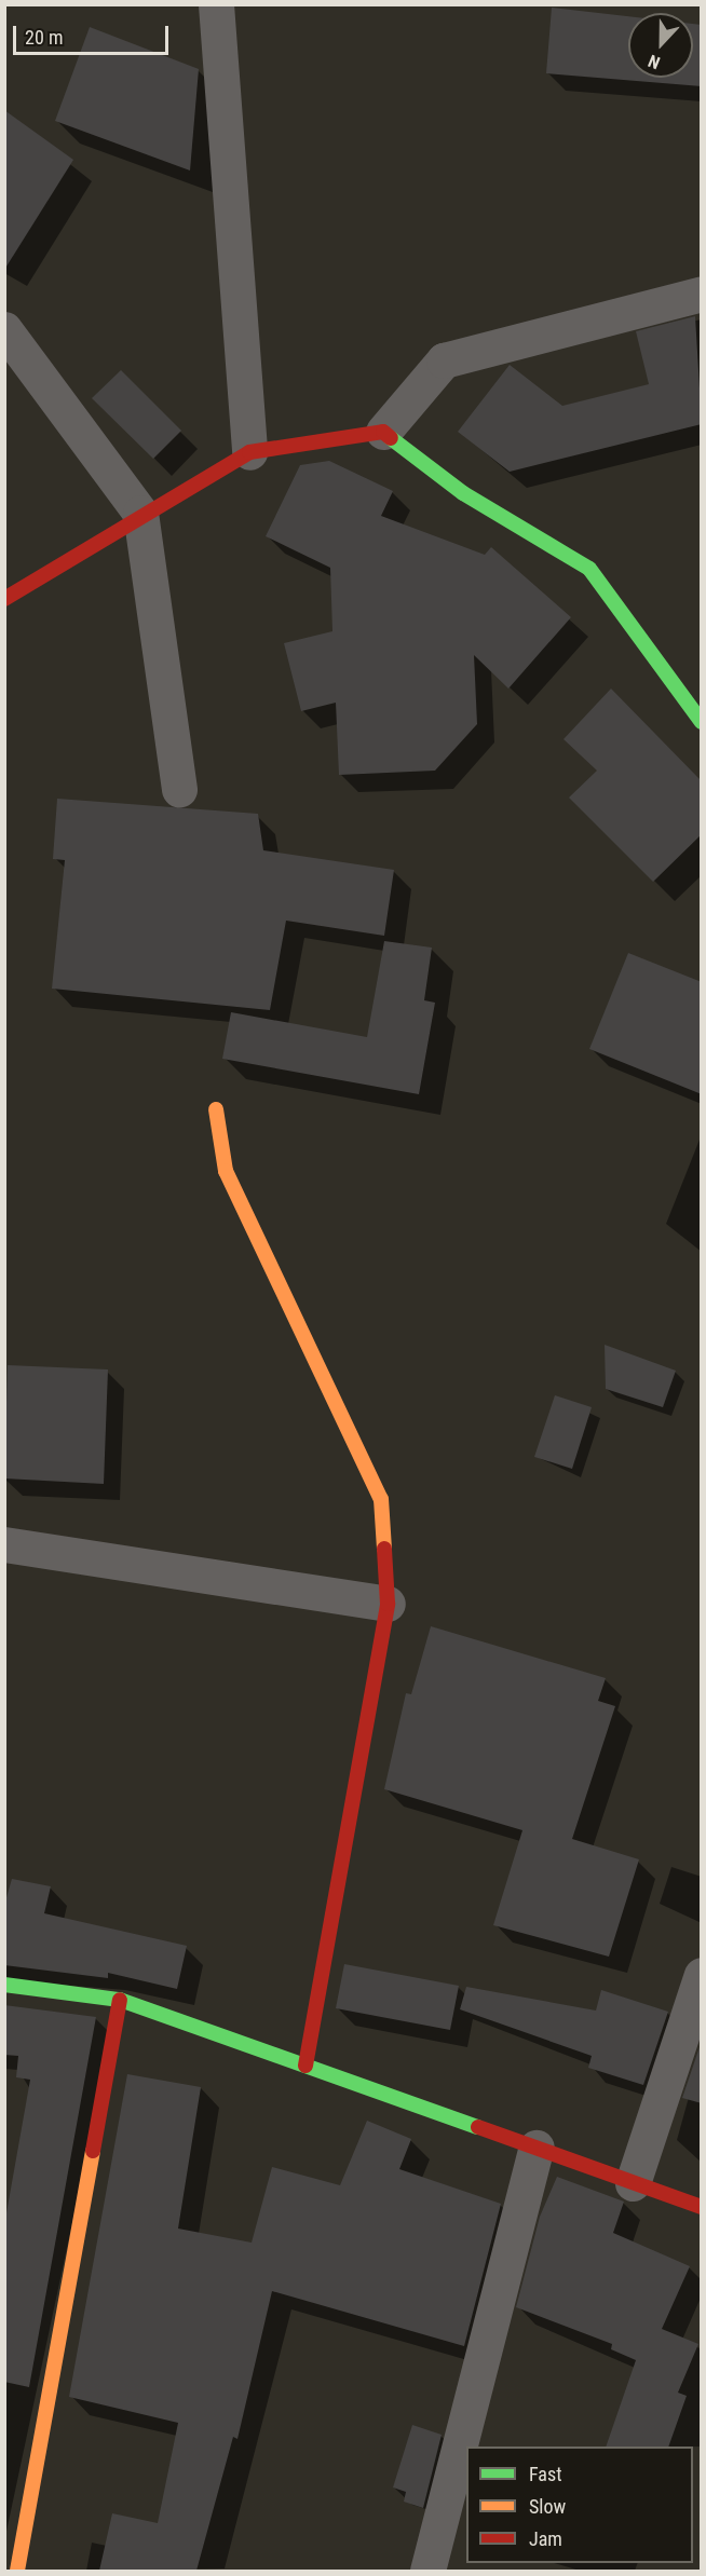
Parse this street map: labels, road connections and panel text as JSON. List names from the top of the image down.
{
  "legend": ["Fast", "Slow", "Jam"],
  "scale_bar": "20 m",
  "north": "bottom"
}
